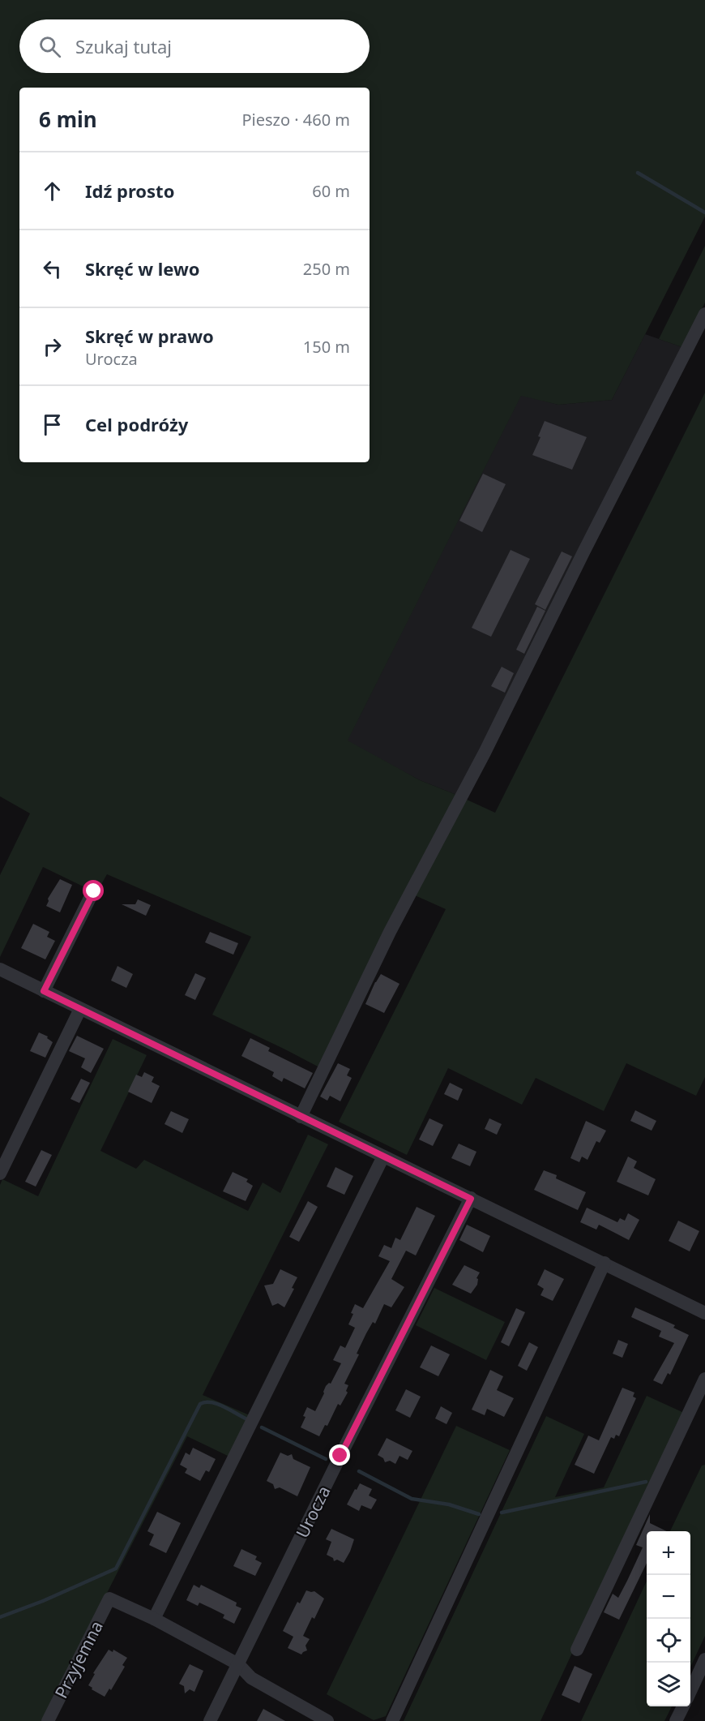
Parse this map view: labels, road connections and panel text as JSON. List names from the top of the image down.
{
  "streets": {
    "street": ["Urocza", "Przyjemna"]
  },
  "page": {
    "search": "Szukaj tutaj",
    "heading": ["6 min", "Pieszo · 460 m"],
    "list": [
      ["Idź prosto", "60 m"],
      ["Skręć w lewo", "250 m"],
      ["Skręć w prawo", "Urocza", "150 m"],
      "Cel podróży"
    ],
    "map_buttons": ["+", "−"]
  }
}
